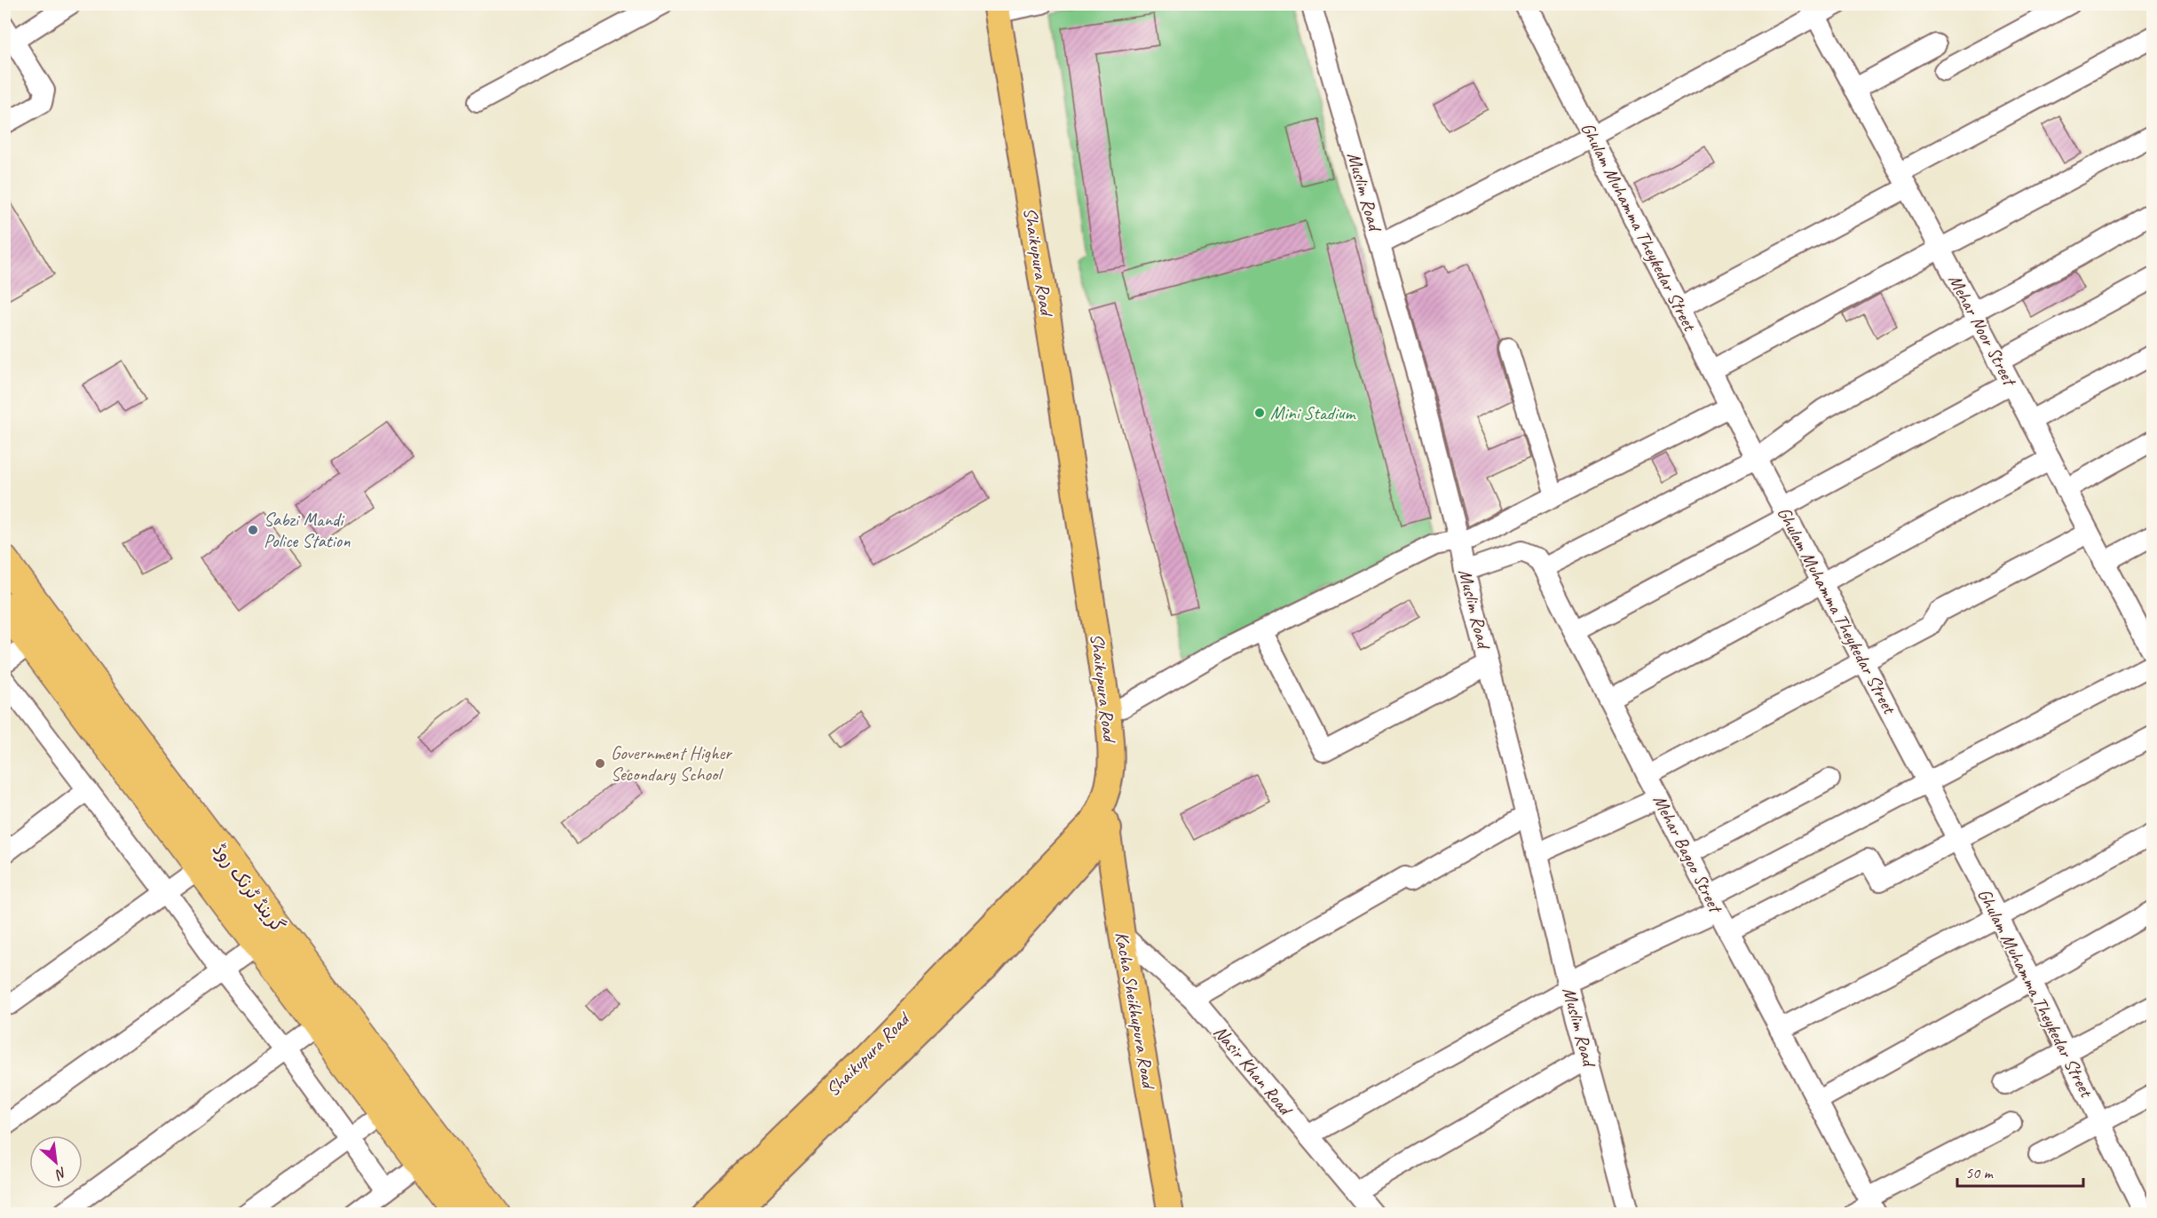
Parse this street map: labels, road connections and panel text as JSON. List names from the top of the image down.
{
  "streets": {
    "highway": ["گرینڈ ٹرنک روڈ"],
    "main road": ["Shaikupura Road", "Kacha Sheikhupura Road"],
    "street": [
      "Muslim Road",
      "Ghulam Muhamma Theykedar Street",
      "Mehar Noor Street",
      "Mehar Bagoo Street",
      "Nasir Khan Road"
    ]
  },
  "crossings": [
    ["Muslim Road", "Mehar Bagoo Street"],
    ["Shaikupura Road", "Kacha Sheikhupura Road"],
    ["Kacha Sheikhupura Road", "Nasir Khan Road"]
  ],
  "places": ["Mini Stadium", "Sabzi Mandi Police Station", "Government Higher Secondary School"],
  "scale_bar": "50 m",
  "north": "bottom right"
}
